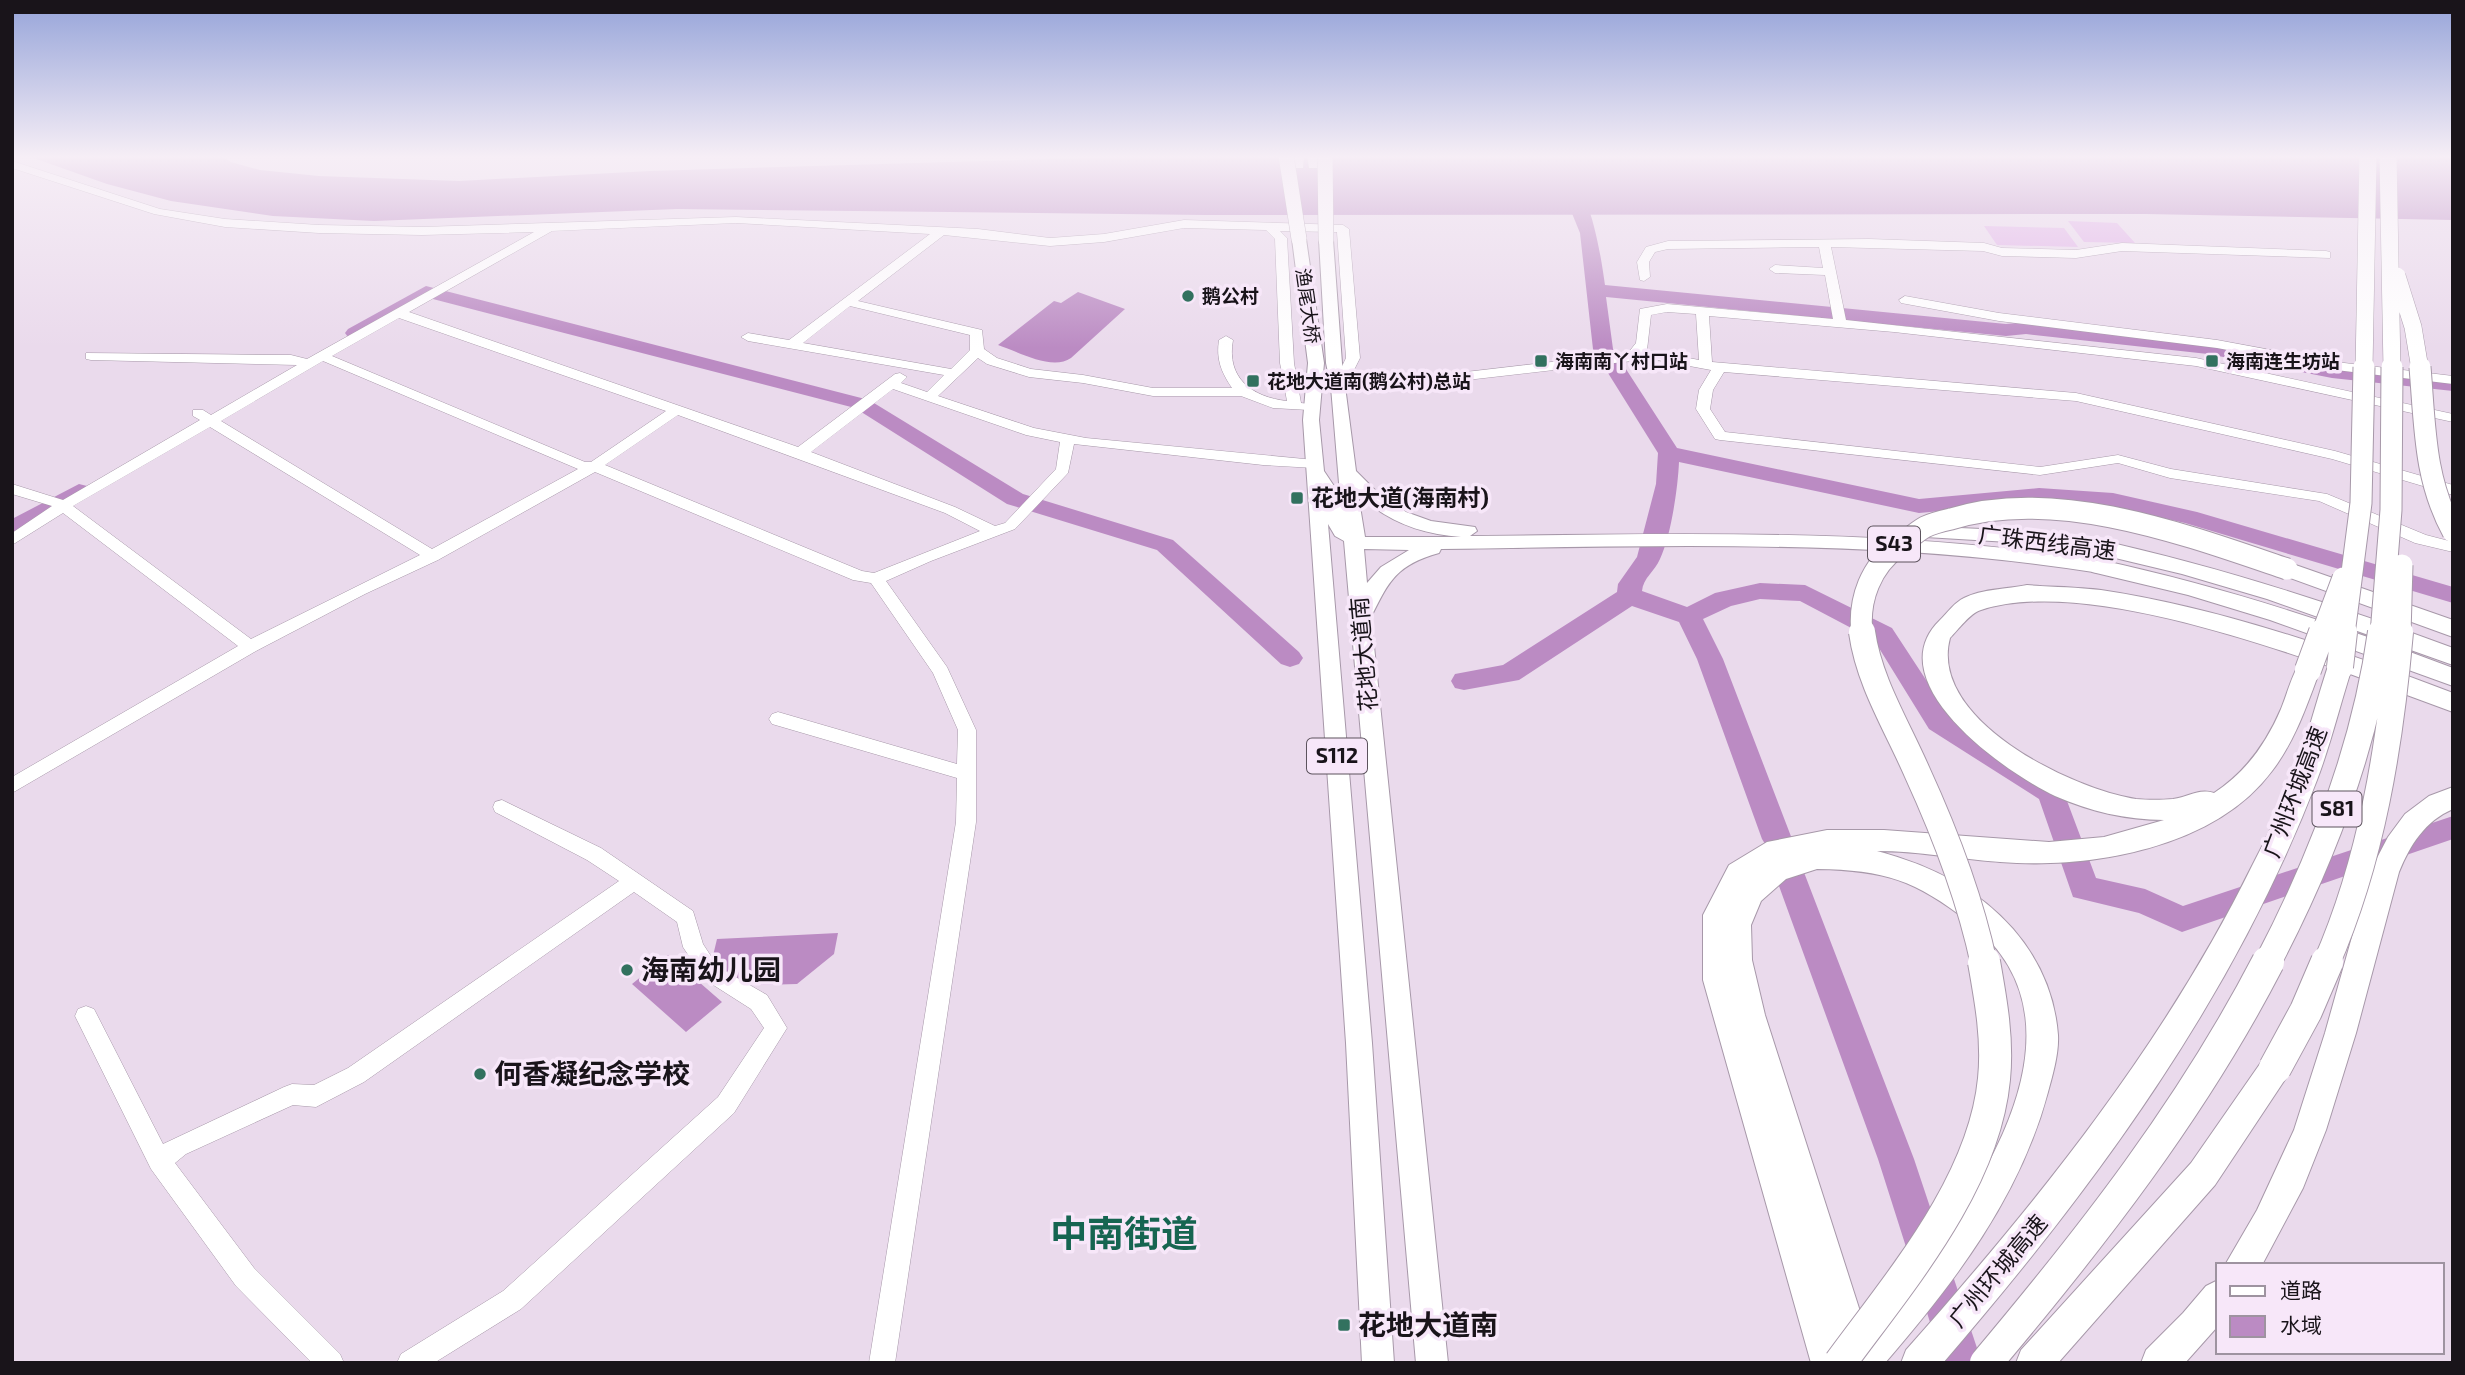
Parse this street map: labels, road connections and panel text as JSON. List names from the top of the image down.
{
  "streets": {
    "highway": [
      "广珠西线高速",
      "S43",
      "广州环城高速",
      "S81"
    ],
    "main road": ["渔尾大桥", "花地大道南", "S112"]
  },
  "crossings": [
    ["渔尾大桥", "花地大道南"],
    ["广珠西线高速", "S43"],
    ["S43", "花地大道南"]
  ],
  "districts": ["中南街道"],
  "places": {
    "other": ["鹅公村", "海南幼儿园", "何香凝纪念学校"],
    "transit": [
      "海南南丫村口站",
      "海南连生坊站",
      "花地大道南(鹅公村)总站",
      "花地大道(海南村)",
      "花地大道南"
    ]
  },
  "legend": ["道路", "水域"]
}
